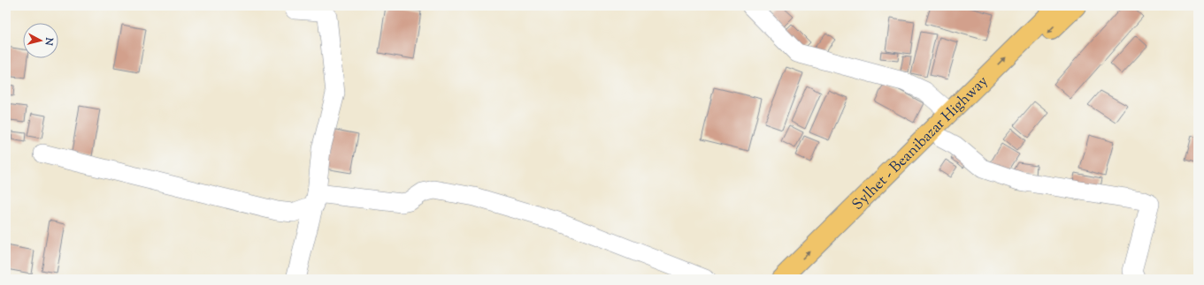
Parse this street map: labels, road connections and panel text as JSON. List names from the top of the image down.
{
  "streets": {
    "main road": ["Sylhet - Beanibazar Highway"]
  },
  "north": "right"
}
